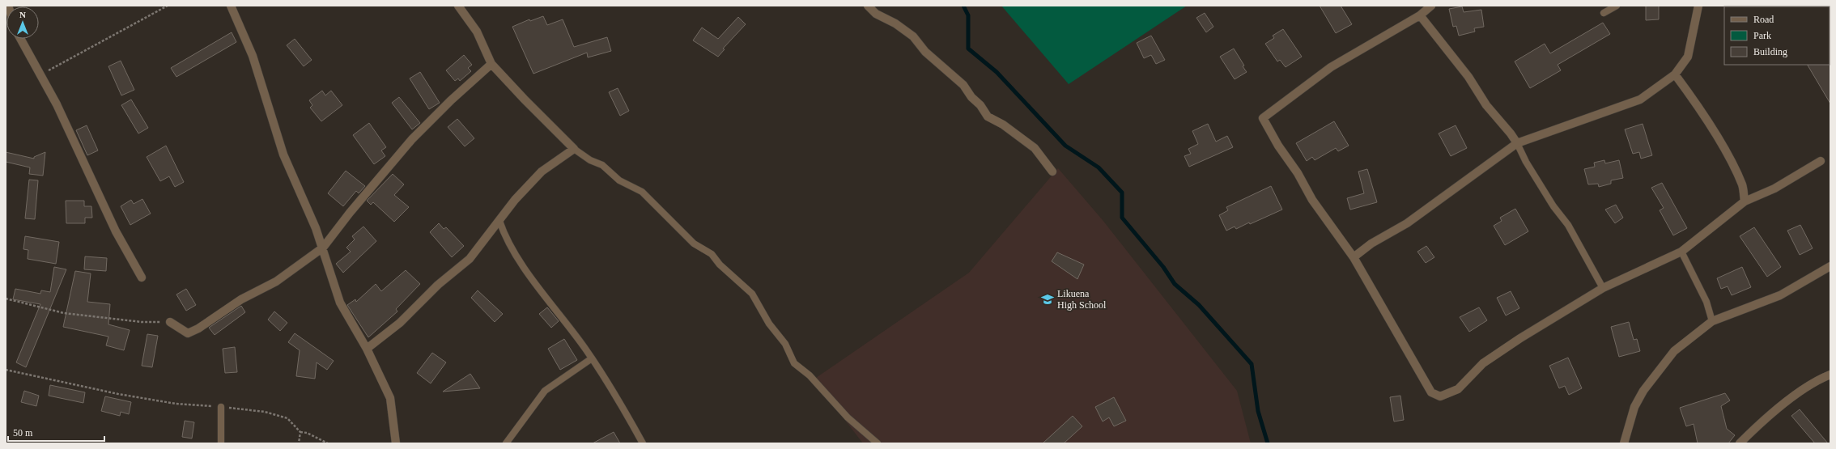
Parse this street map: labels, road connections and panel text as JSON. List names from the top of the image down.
{
  "places": {
    "school or university": ["Likuena High School"]
  },
  "legend": ["Road", "Park", "Building"],
  "scale_bar": "50 m",
  "north": "top"
}
